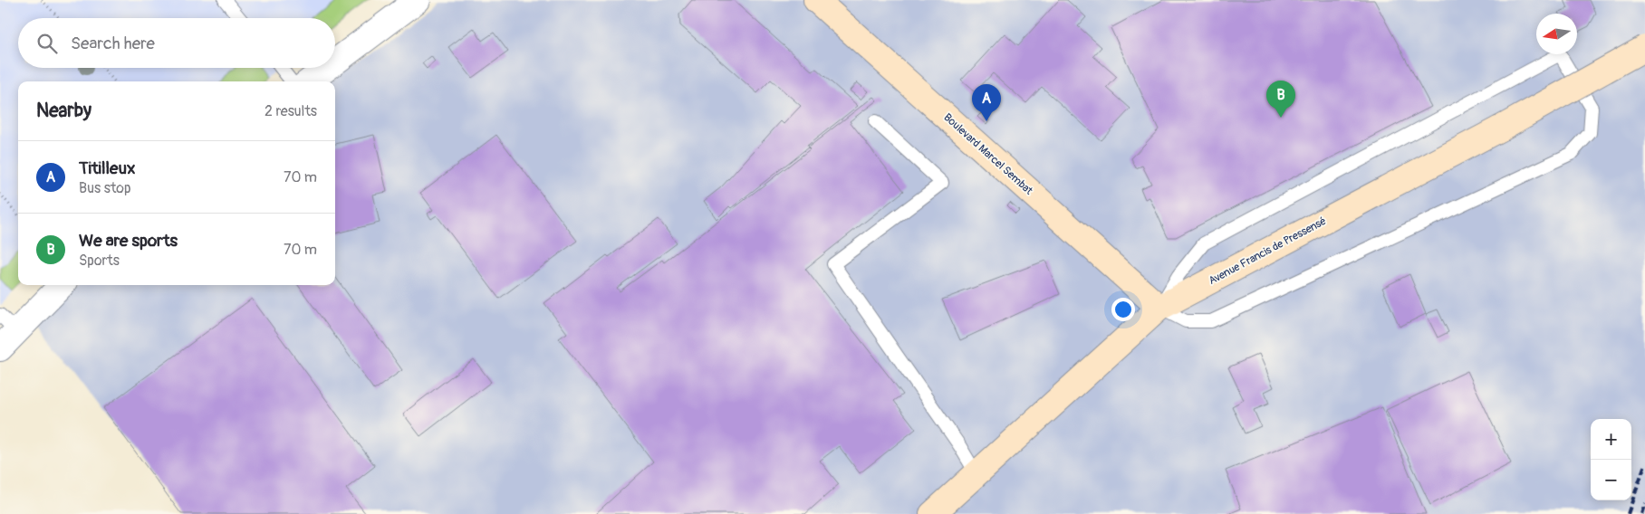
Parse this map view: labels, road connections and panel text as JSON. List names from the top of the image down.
{
  "streets": {
    "street": ["Boulevard Marcel Sembat", "Avenue Francis de Pressensé"]
  },
  "crossings": [
    ["Boulevard Marcel Sembat", "Avenue Francis de Pressensé"]
  ],
  "north": "left",
  "page": {
    "search": "Search here",
    "pins": ["B", "A"],
    "heading": ["Nearby", "2 results"],
    "list": [
      {
        "mark": "A",
        "name": "Titilleux",
        "note": "Bus stop",
        "value": "70 m"
      },
      {
        "mark": "B",
        "name": "We are sports",
        "note": "Sports",
        "value": "70 m"
      }
    ],
    "map_buttons": ["+", "−"]
  }
}
